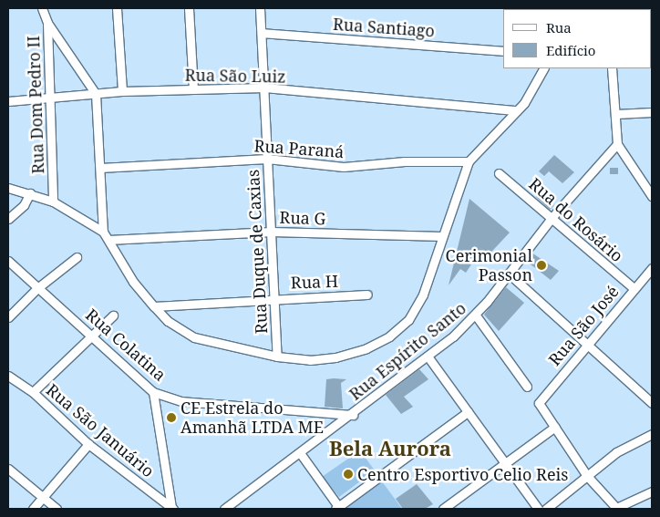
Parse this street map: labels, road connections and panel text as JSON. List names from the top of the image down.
{
  "streets": {
    "street": [
      "Rua Santiago",
      "Rua São Luiz",
      "Rua Dom Pedro II",
      "Rua Paraná",
      "Rua G",
      "Rua do Rosário",
      "Rua Duque de Caxias",
      "Rua H",
      "Rua São José",
      "Rua Colatina",
      "Rua Espírito Santo",
      "Rua São Januário"
    ]
  },
  "crossings": [
    ["Rua Santiago", "Rua Duque de Caxias"],
    ["Rua São Luiz", "Rua Dom Pedro II"],
    ["Rua São Luiz", "Rua Duque de Caxias"],
    ["Rua Paraná", "Rua Duque de Caxias"],
    ["Rua G", "Rua Duque de Caxias"],
    ["Rua do Rosário", "Rua São José"],
    ["Rua do Rosário", "Rua Espírito Santo"],
    ["Rua Duque de Caxias", "Rua H"],
    ["Rua Colatina", "Rua Espírito Santo"]
  ],
  "districts": ["Bela Aurora"],
  "places": ["Cerimonial Passon", "CE Estrela do Amanhã LTDA ME", "Centro Esportivo Celio Reis"],
  "legend": ["Rua", "Edifício"]
}
